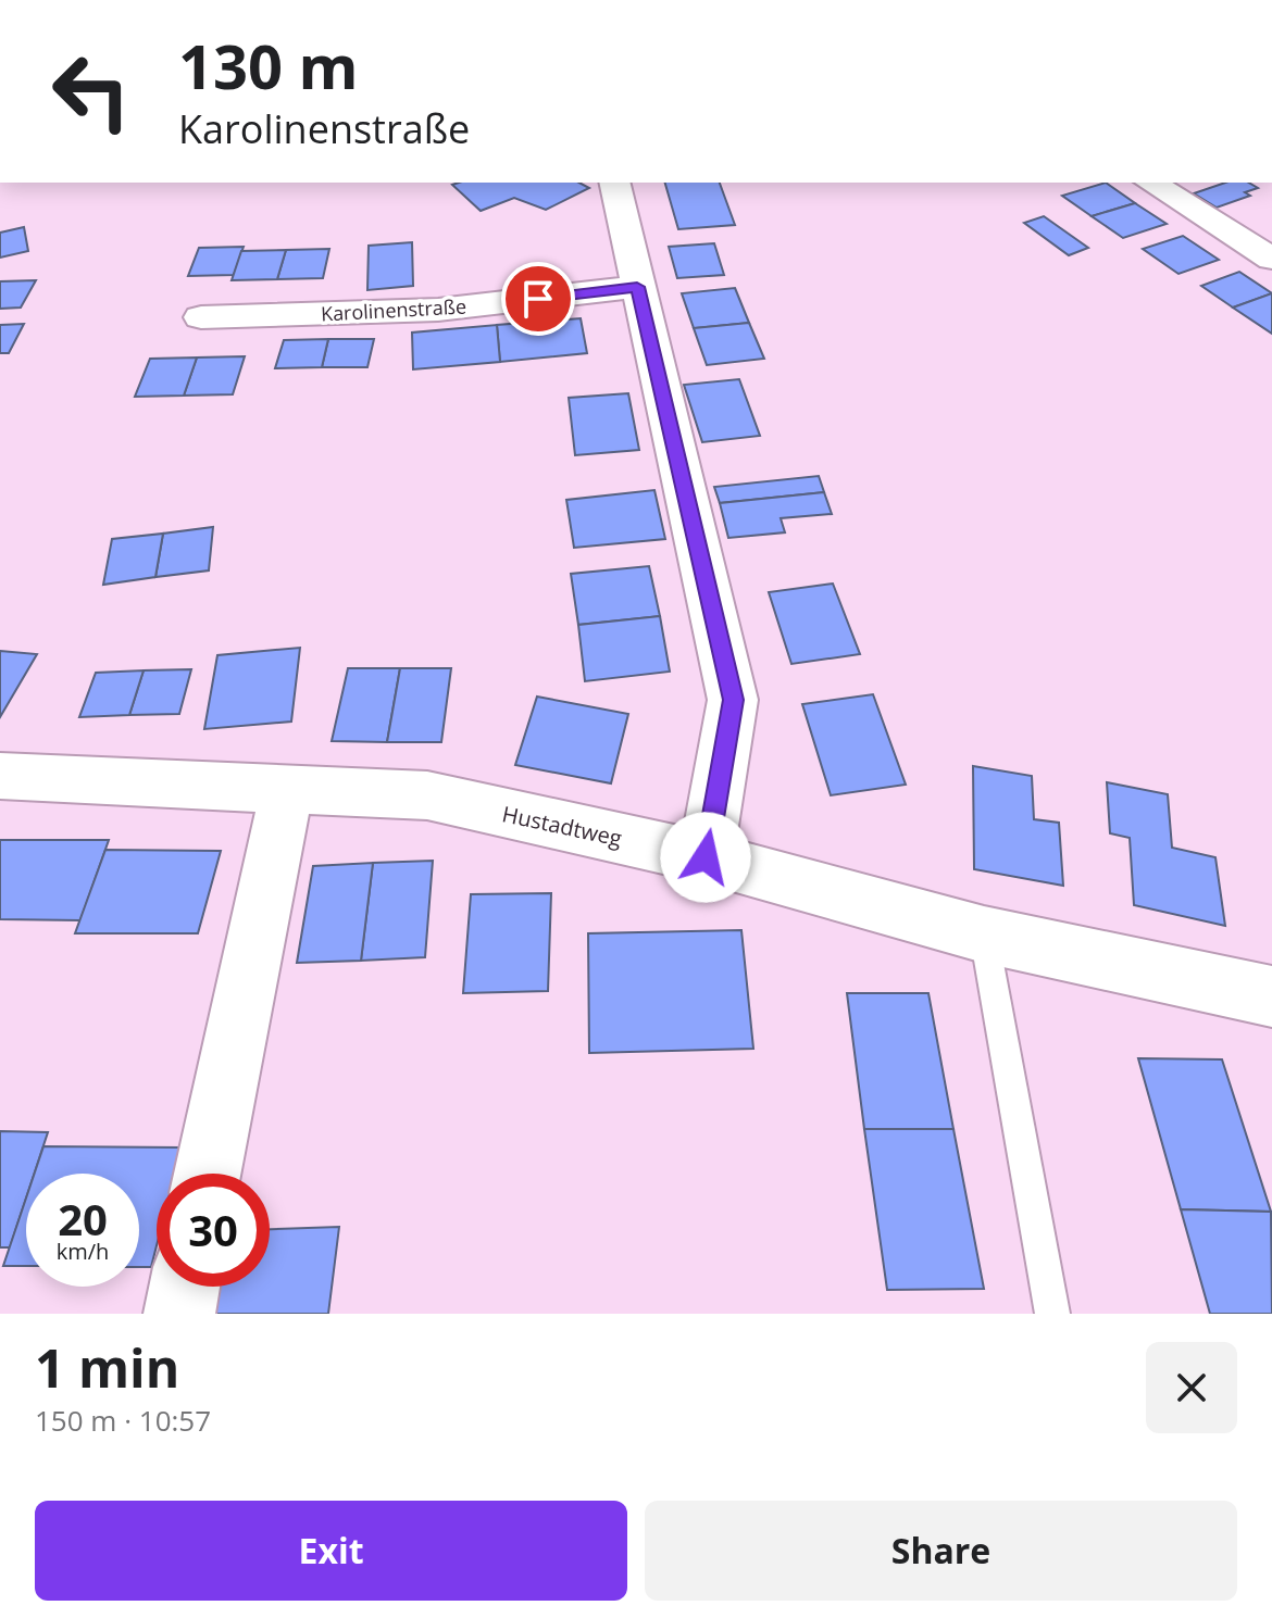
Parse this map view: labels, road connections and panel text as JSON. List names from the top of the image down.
{
  "streets": {
    "street": ["Karolinenstraße", "Hustadtweg"]
  },
  "page": {
    "turn": ["130 m", "Karolinenstraße"],
    "speed": "20 km/h",
    "limit": "30",
    "heading": ["1 min", "150 m · 10:57"],
    "buttons": ["Exit", "Share"]
  }
}
